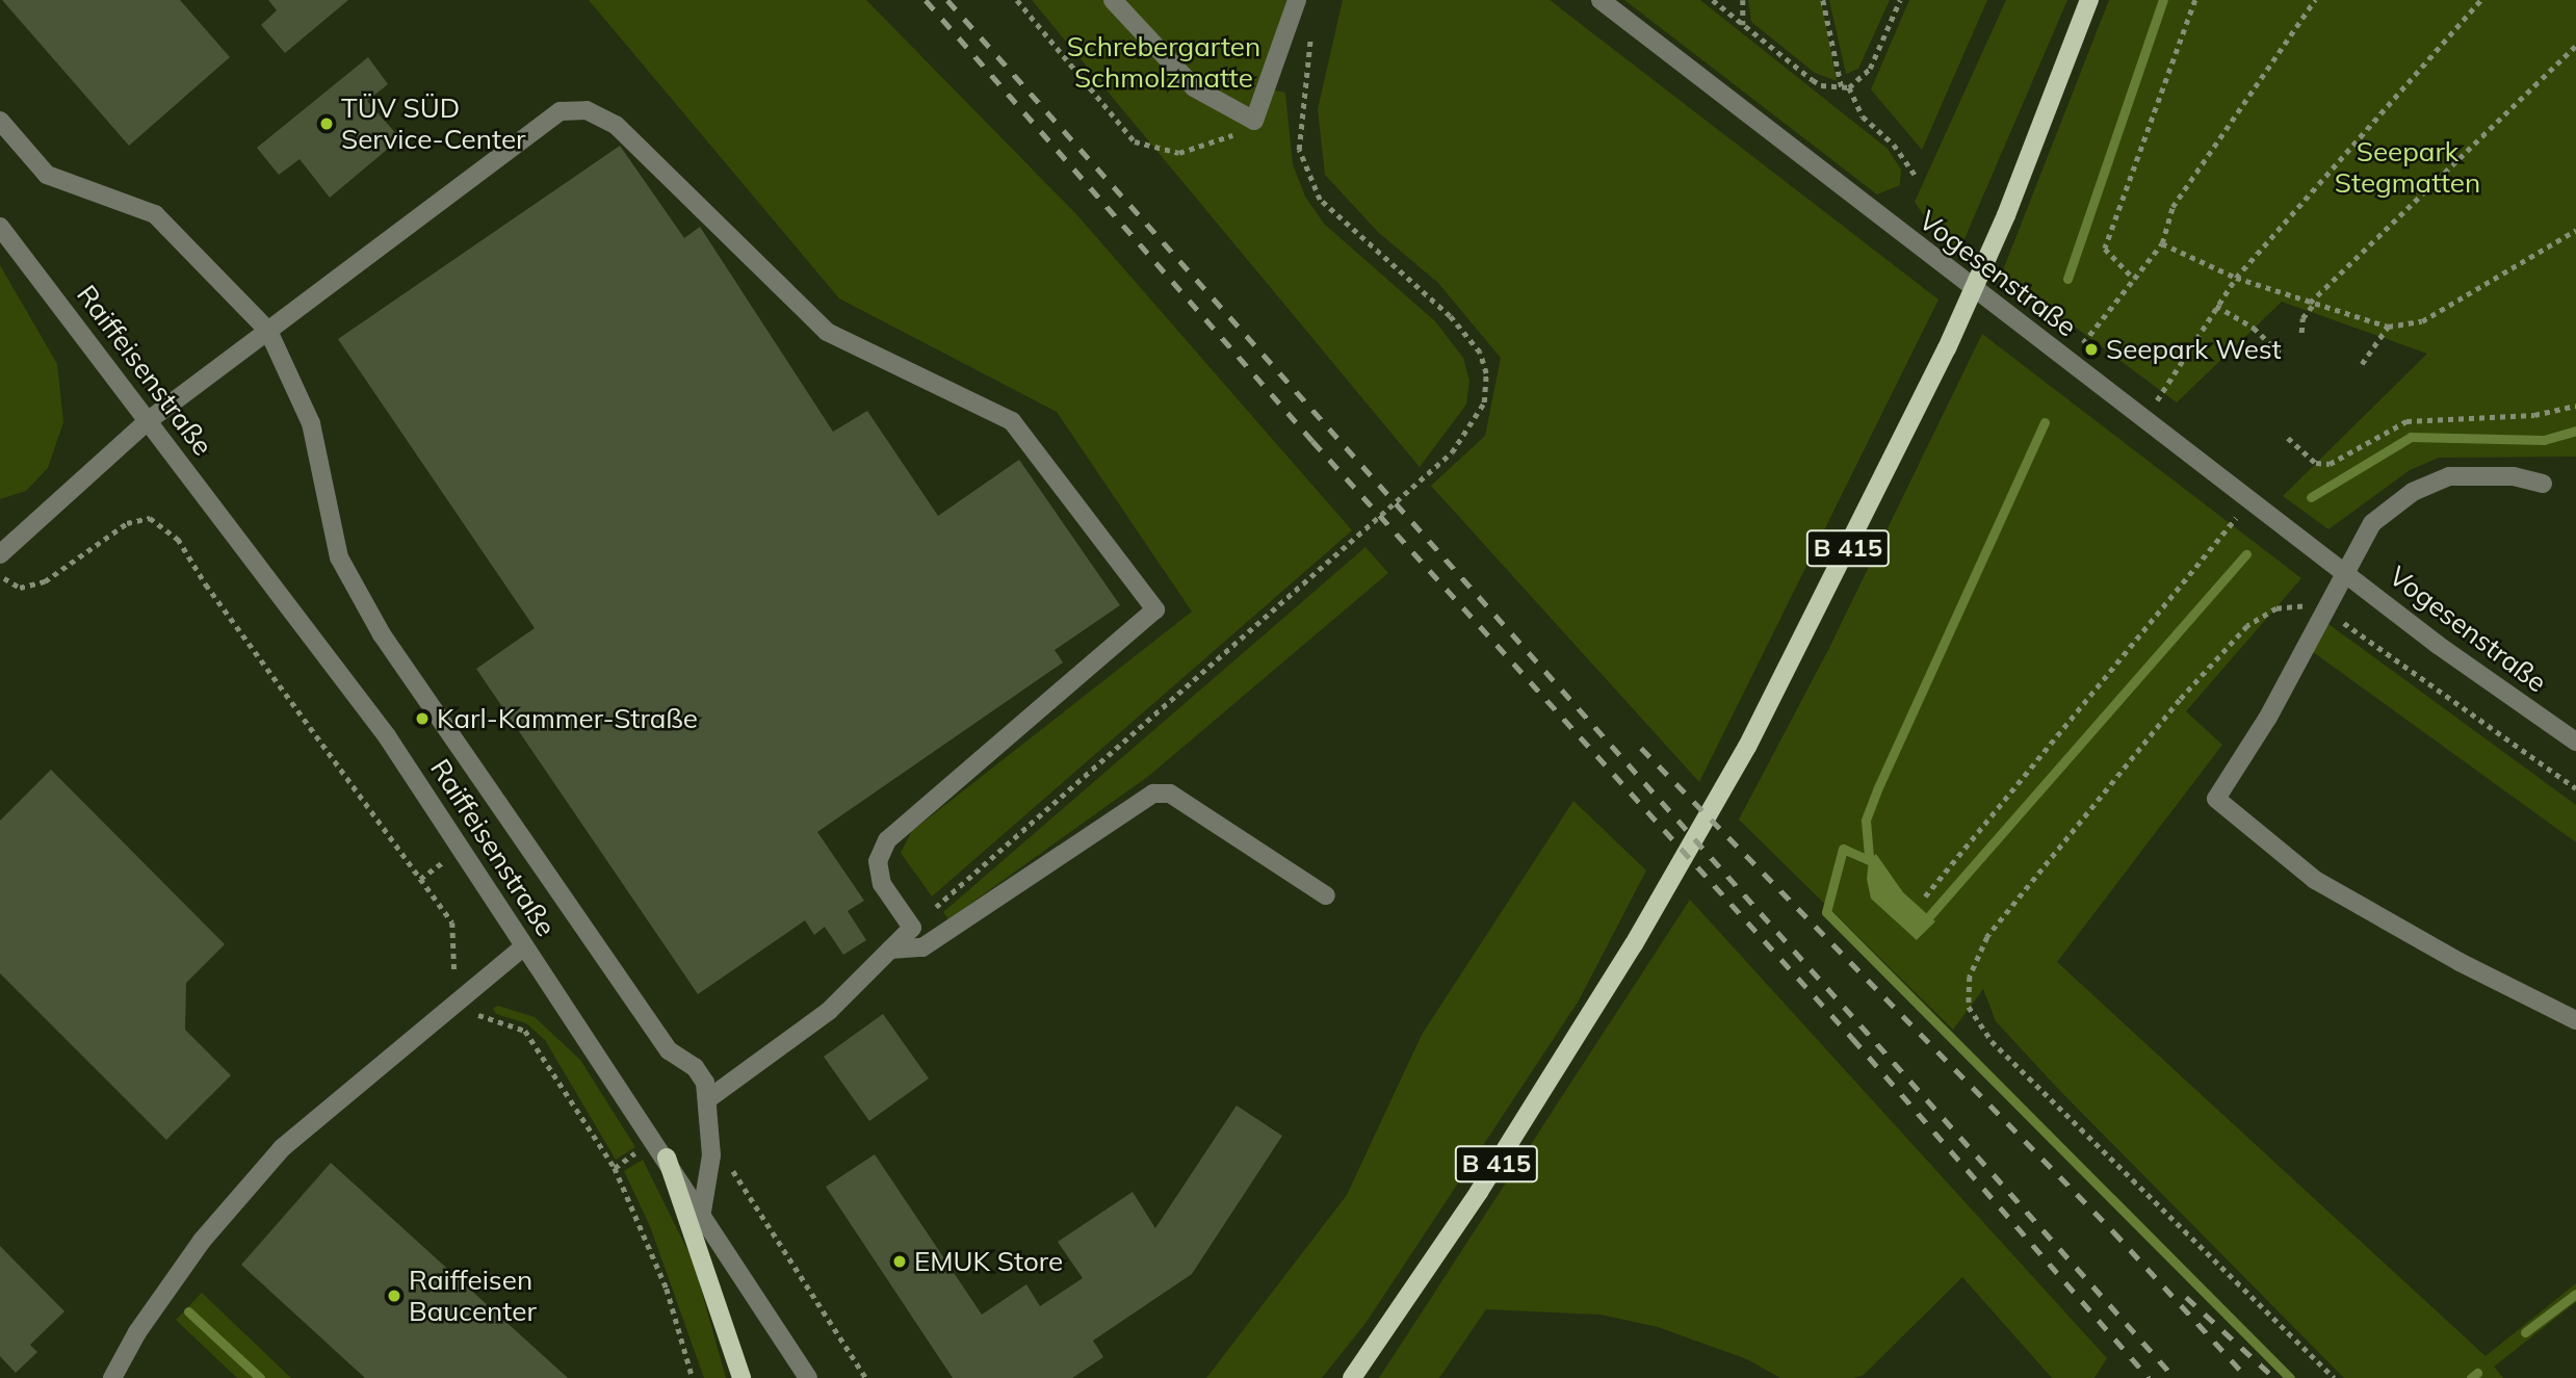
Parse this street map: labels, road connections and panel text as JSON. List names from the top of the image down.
{
  "streets": {
    "main road": ["B 415"],
    "street": ["Vogesenstraße", "Raiffeisenstraße"]
  },
  "parks": ["Schrebergarten Schmolzmatte", "Seepark Stegmatten"],
  "places": [
    "TÜV SÜD Service-Center",
    "Seepark West",
    "Karl-Kammer-Straße",
    "EMUK Store",
    "Raiffeisen Baucenter"
  ]
}
